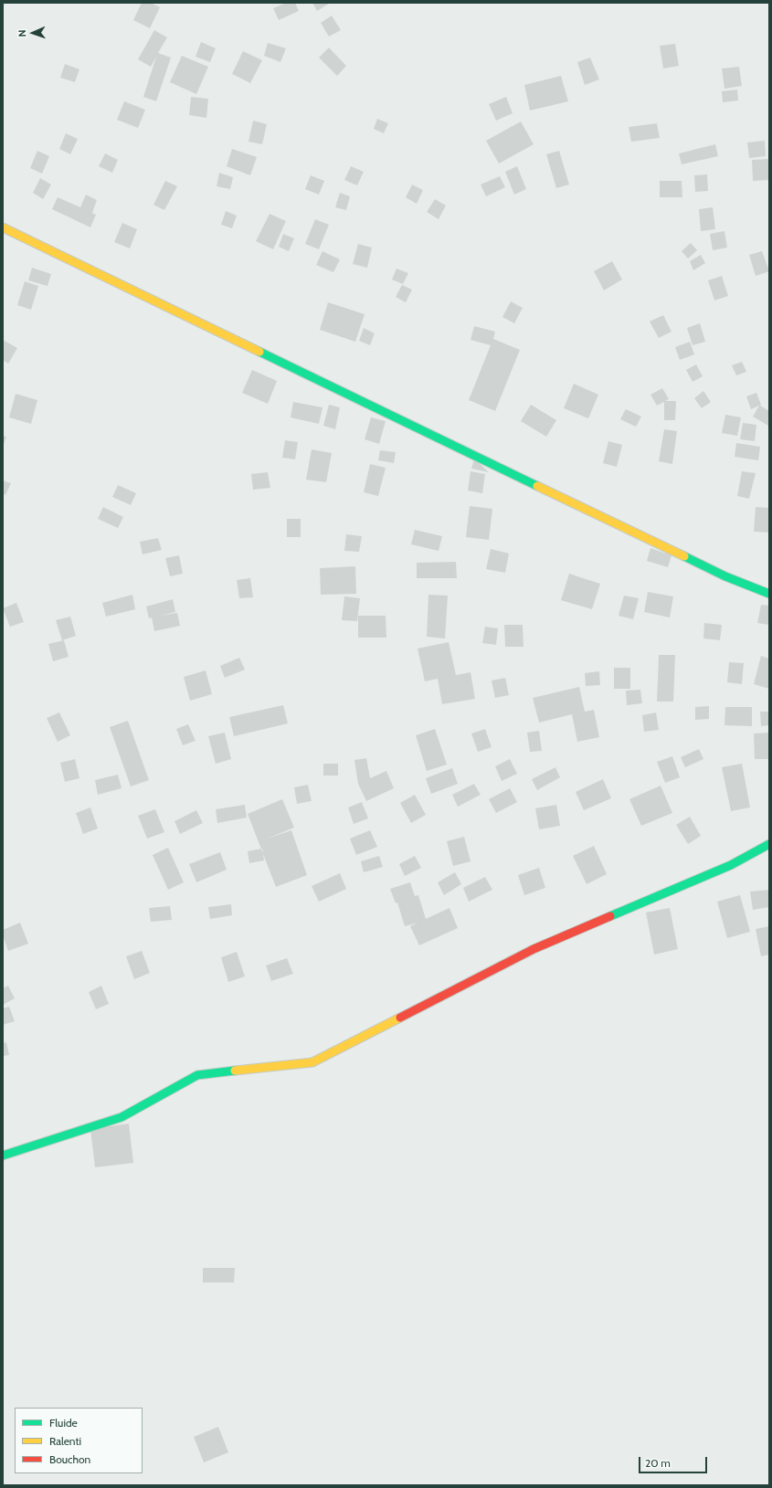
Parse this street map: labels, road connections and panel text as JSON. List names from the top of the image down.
{
  "legend": ["Fluide", "Ralenti", "Bouchon"],
  "scale_bar": "20 m",
  "north": "left"
}
